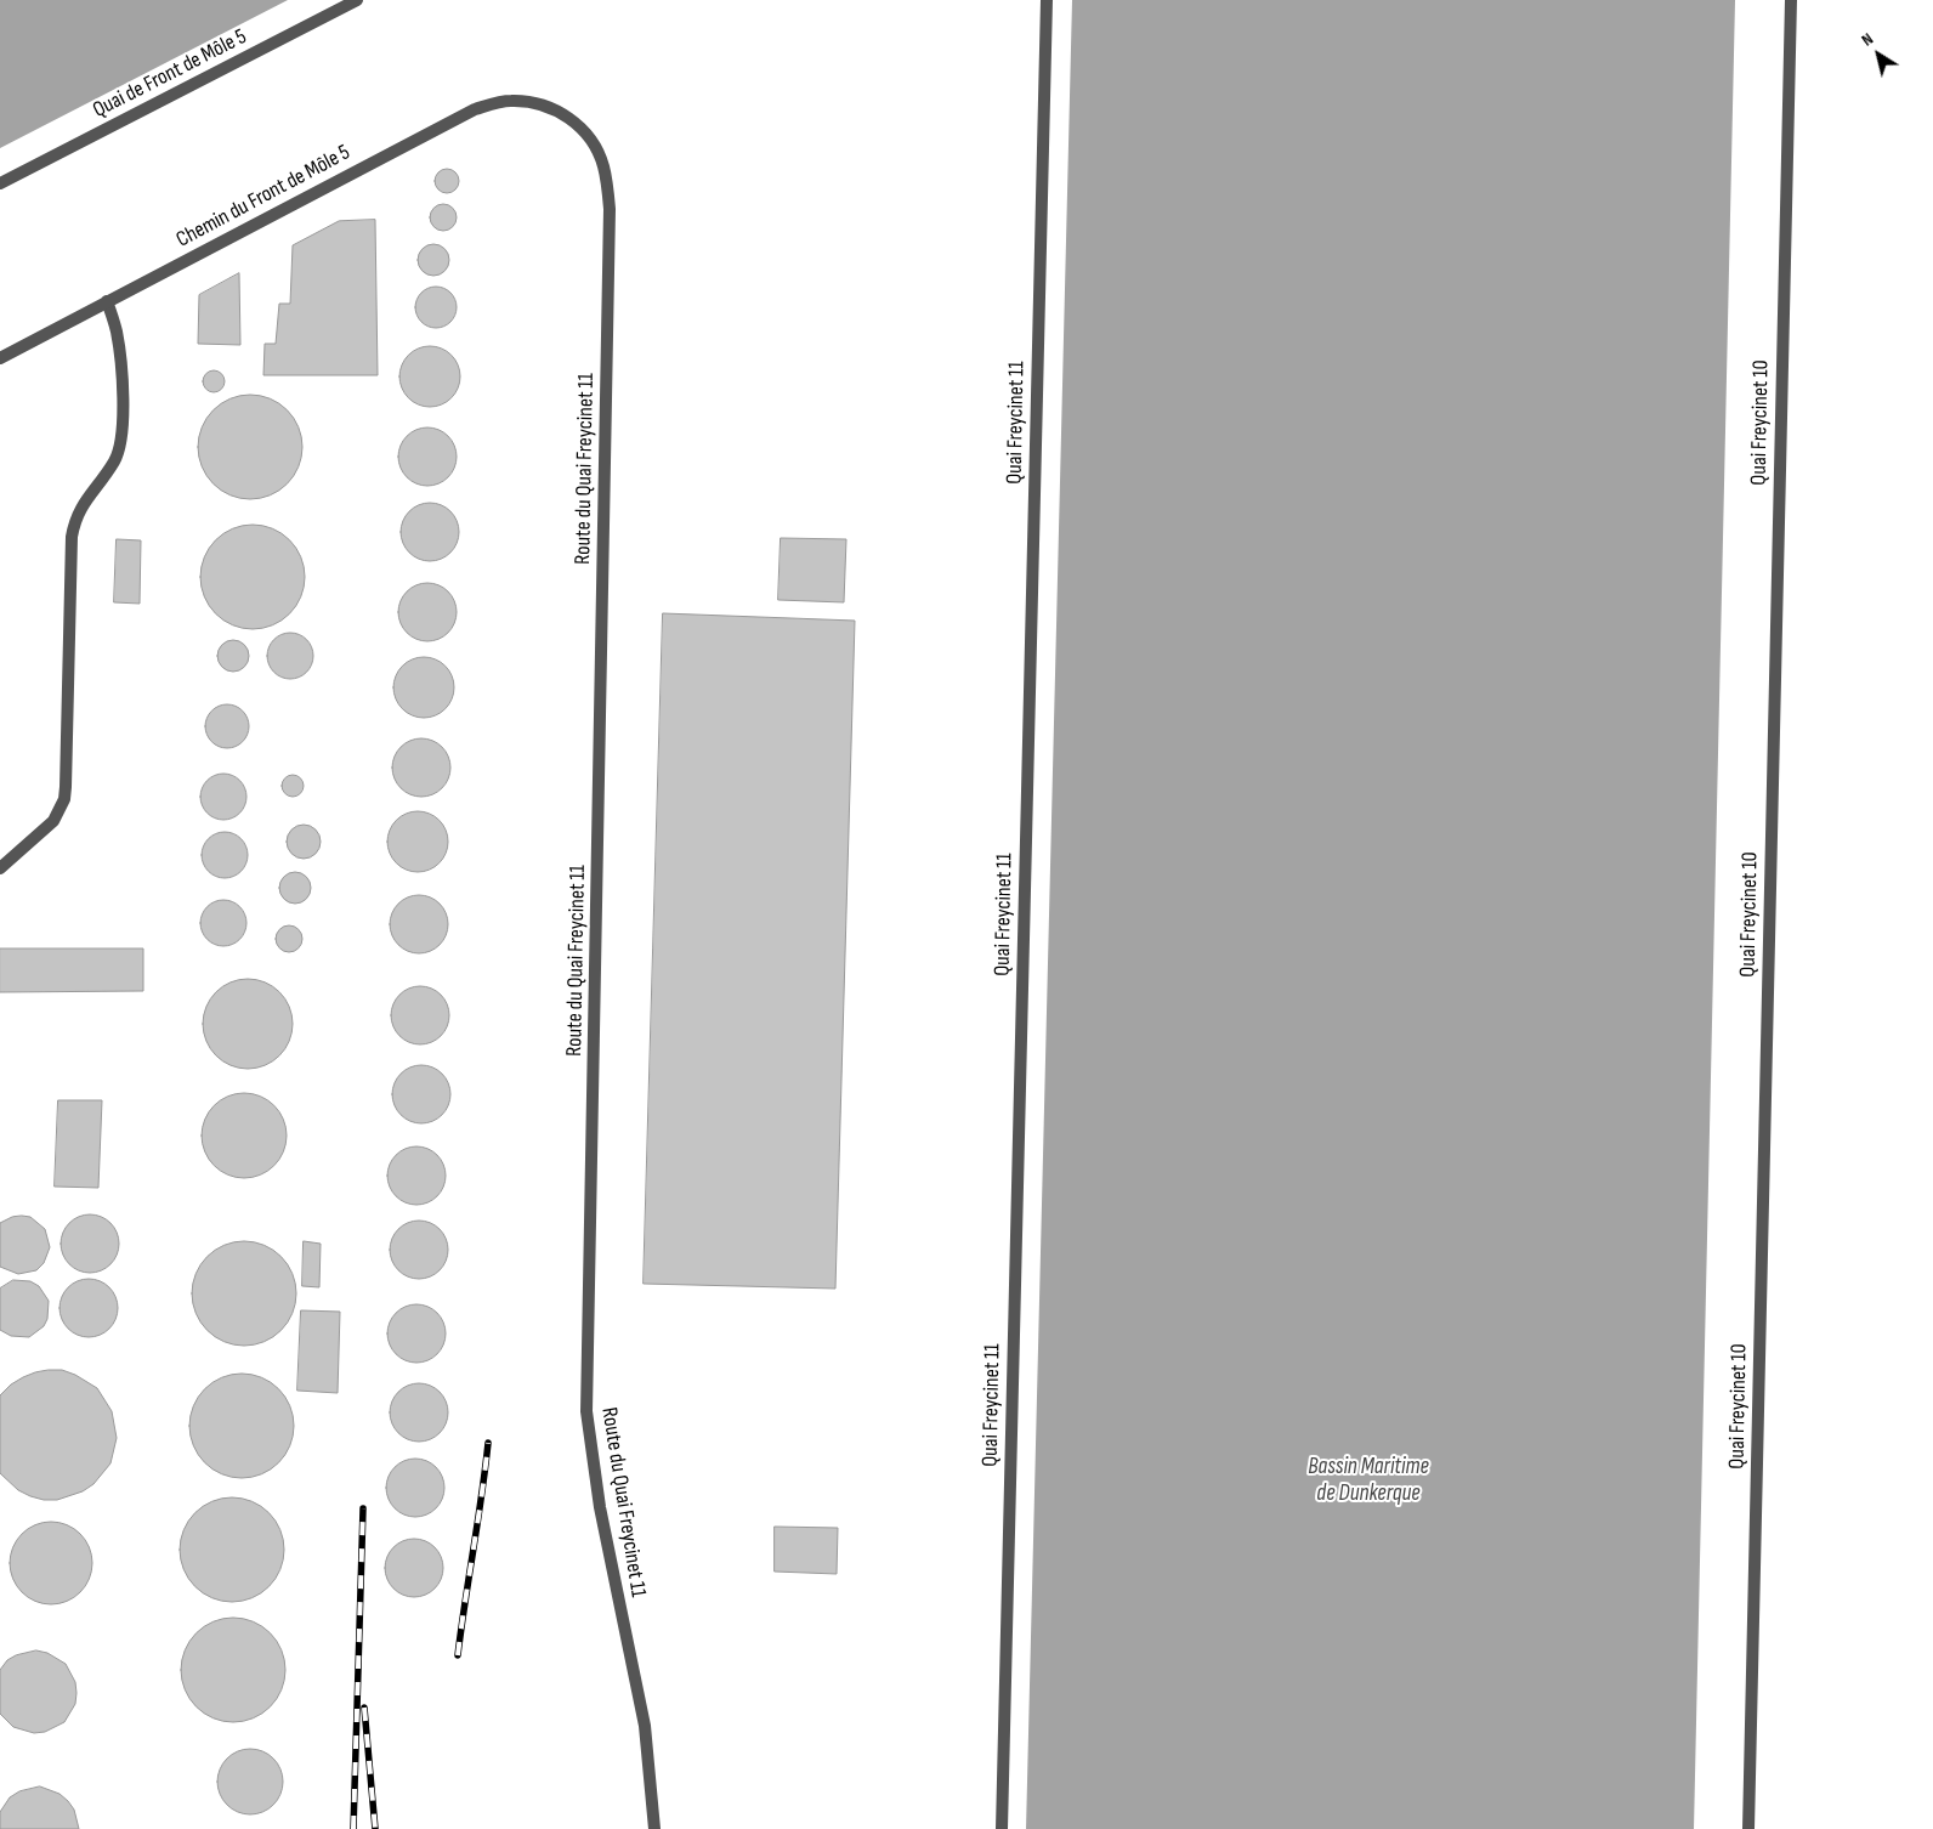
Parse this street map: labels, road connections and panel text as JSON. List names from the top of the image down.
{
  "streets": {
    "street": [
      "Quai de Front de Môle 5",
      "Chemin du Front de Môle 5",
      "Quai Freycinet 11",
      "Quai Freycinet 10",
      "Route du Quai Freycinet 11"
    ]
  },
  "crossings": [
    ["Chemin du Front de Môle 5", "Route du Quai Freycinet 11"]
  ],
  "water": ["Bassin Maritime de Dunkerque"],
  "north": "top left"
}
